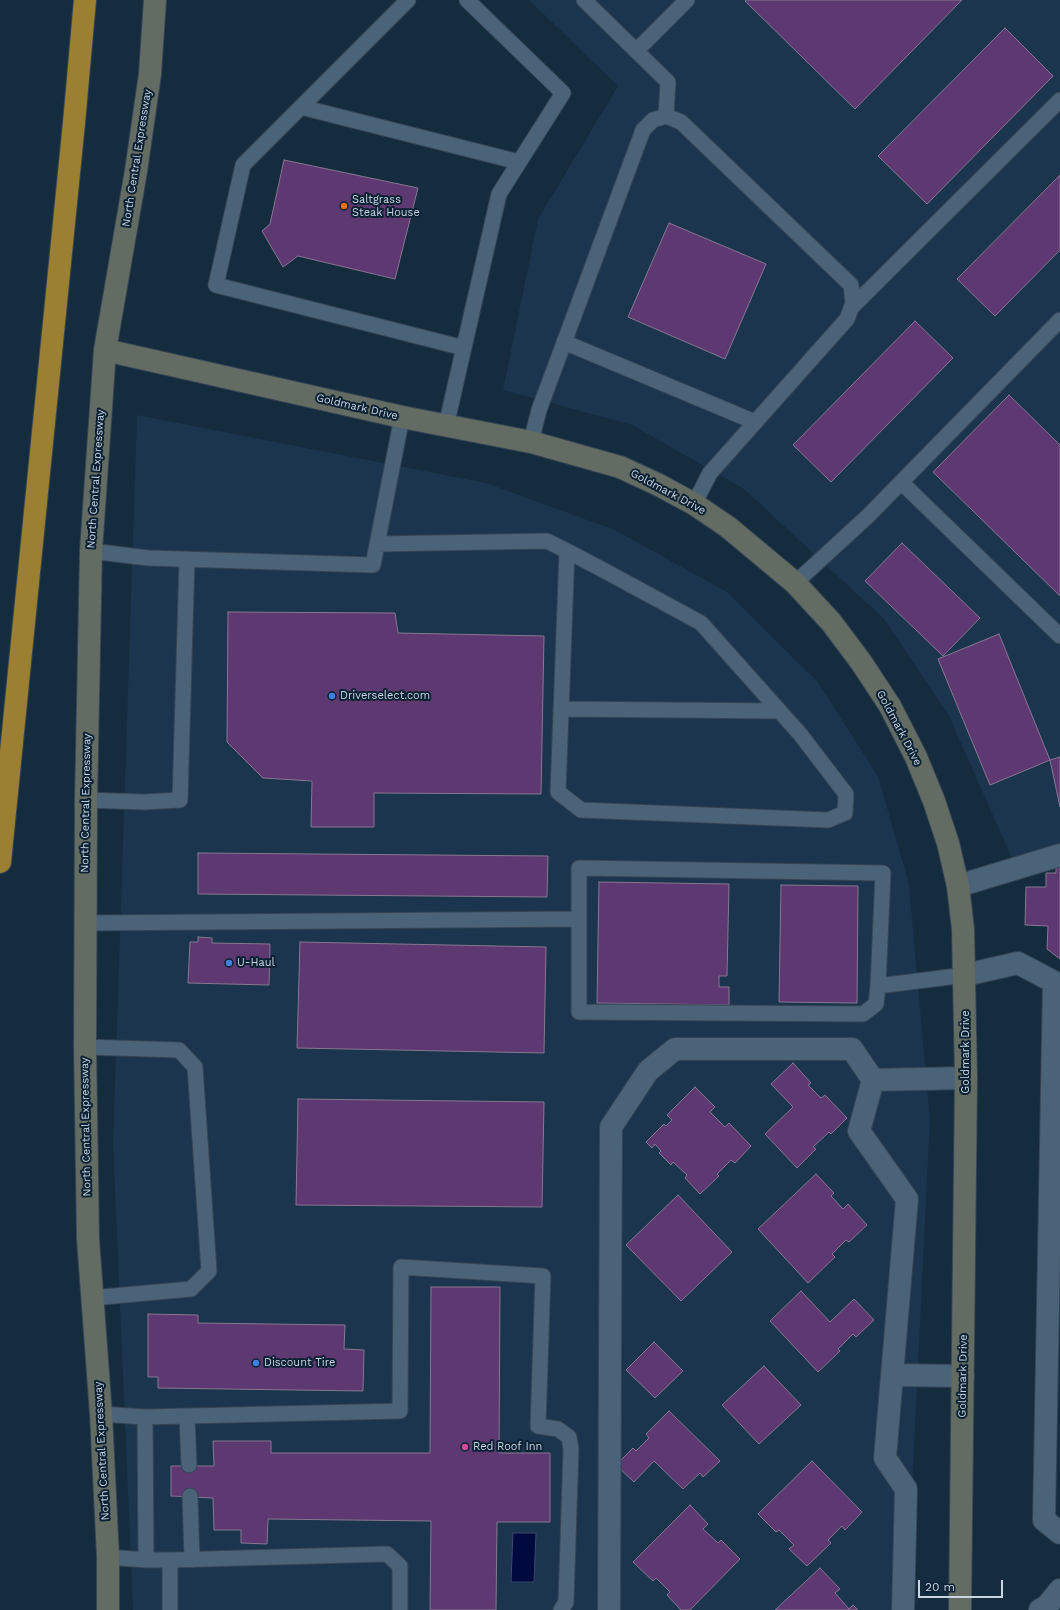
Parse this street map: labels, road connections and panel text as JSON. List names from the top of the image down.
{
  "streets": {
    "street": ["North Central Expressway", "Goldmark Drive"]
  },
  "crossings": [
    ["North Central Expressway", "Goldmark Drive"]
  ],
  "places": [
    "Saltgrass Steak House",
    "Driverselect.com",
    "U-Haul",
    "Discount Tire",
    "Red Roof Inn"
  ],
  "scale_bar": "20 m"
}
